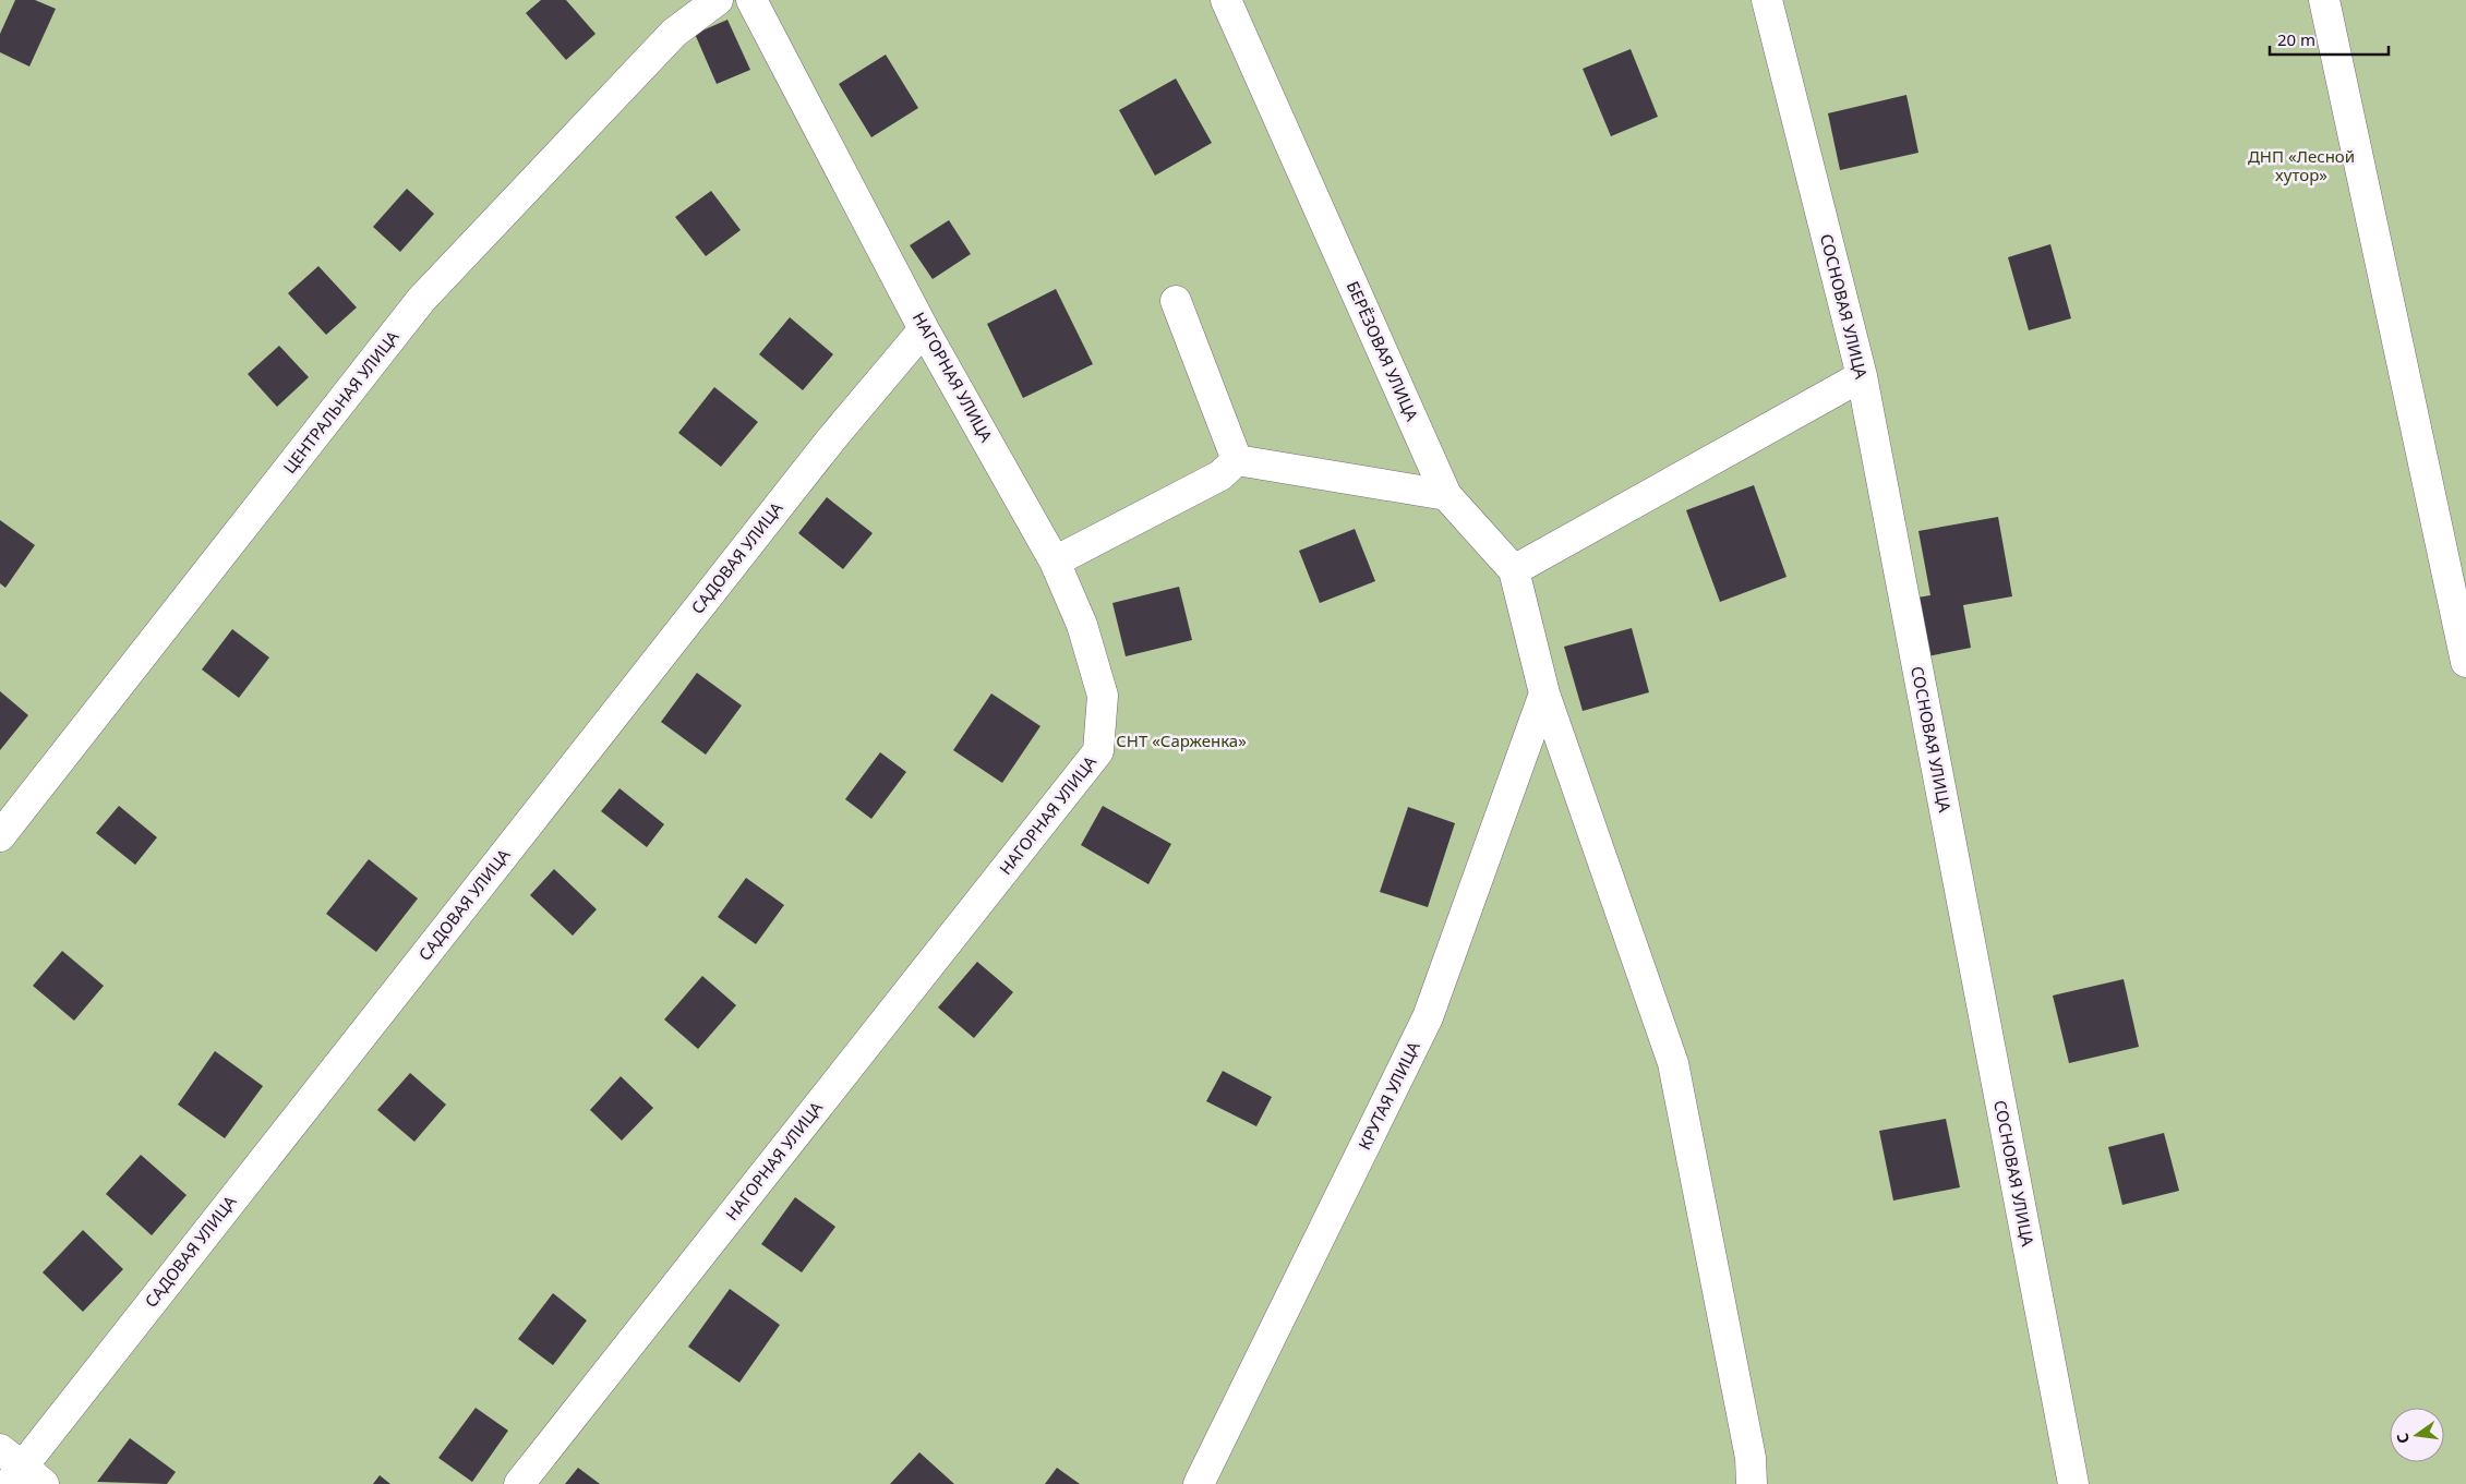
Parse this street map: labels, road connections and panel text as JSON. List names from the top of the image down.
{
  "streets": {
    "street": [
      "СОСНОВАЯ УЛИЦА",
      "БЕРЁЗОВАЯ УЛИЦА",
      "НАГОРНАЯ УЛИЦА",
      "ЦЕНТРАЛЬНАЯ УЛИЦА",
      "САДОВАЯ УЛИЦА",
      "КРУТАЯ УЛИЦА"
    ]
  },
  "crossings": [
    ["БЕРЁЗОВАЯ УЛИЦА", "КРУТАЯ УЛИЦА"],
    ["НАГОРНАЯ УЛИЦА", "САДОВАЯ УЛИЦА"]
  ],
  "parks": ["ДНП «Лесной хутор»", "СНТ «Сарженка»"],
  "scale_bar": "20 m",
  "north": "left"
}
